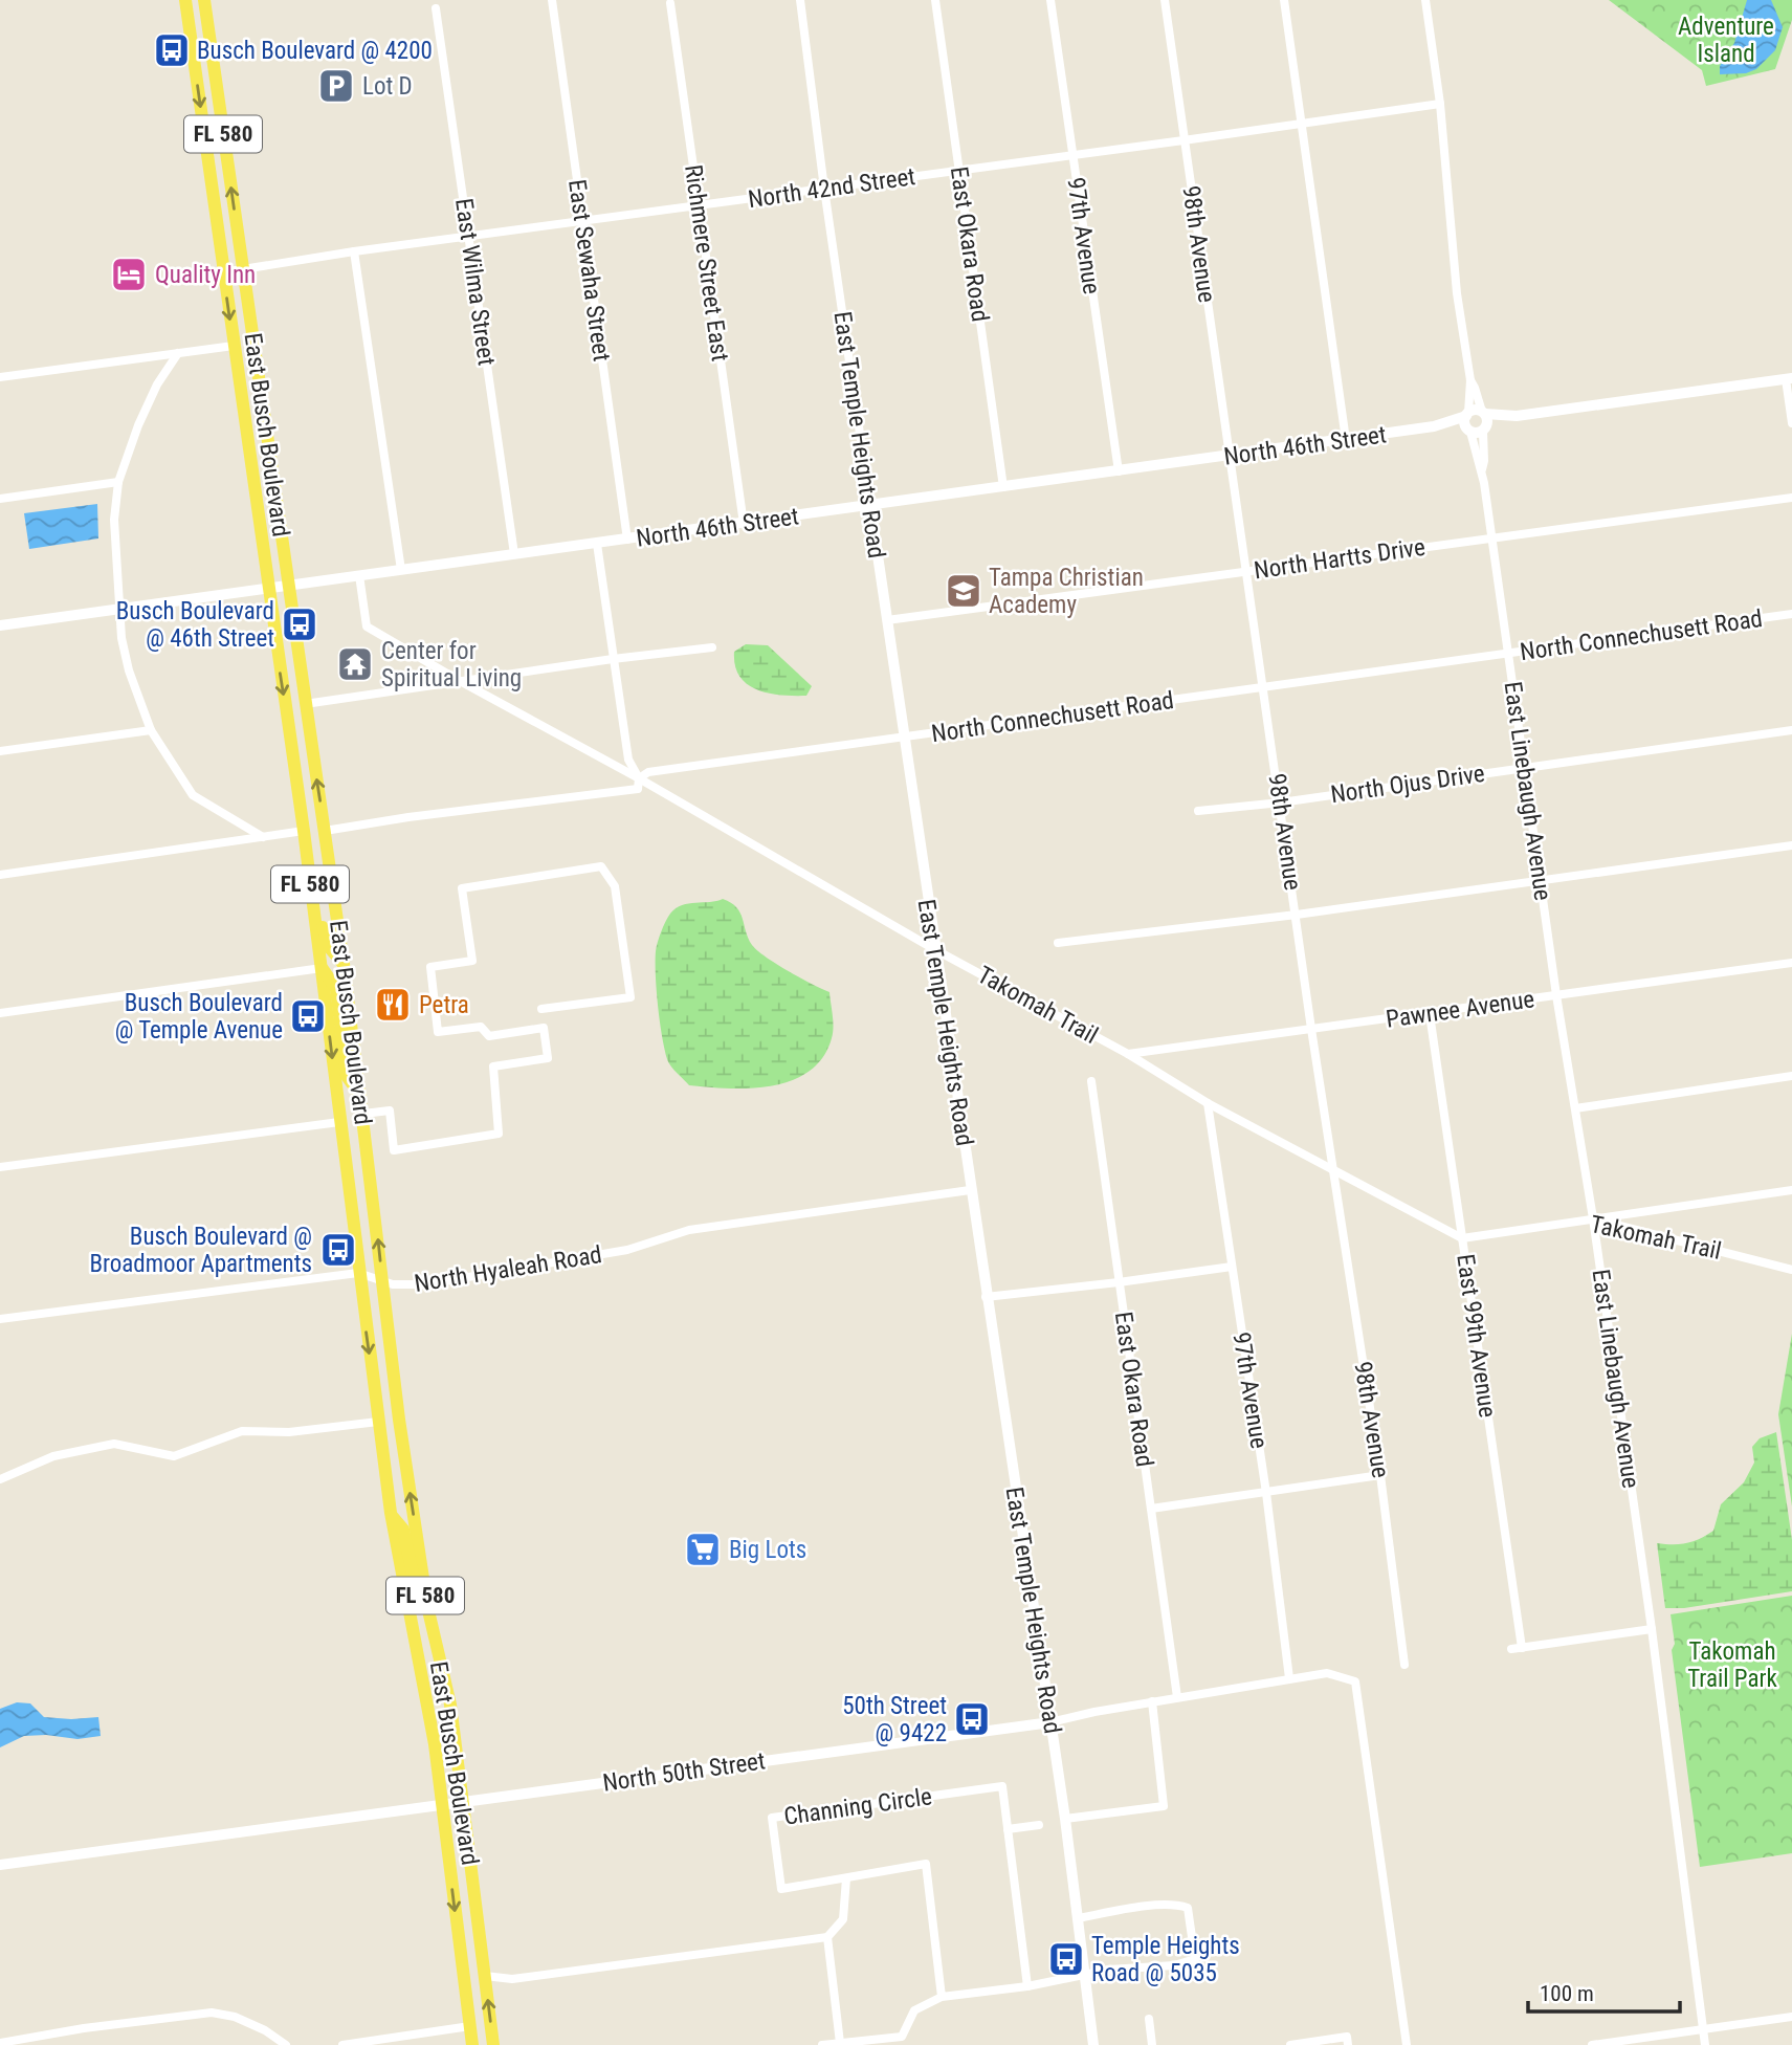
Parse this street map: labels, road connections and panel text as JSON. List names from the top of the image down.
{
  "streets": {
    "main road": ["FL 580", "East Busch Boulevard"],
    "street": [
      "North 42nd Street",
      "97th Avenue",
      "East Okara Road",
      "98th Avenue",
      "Richmere Street East",
      "East Sewaha Street",
      "East Wilma Street",
      "East Temple Heights Road",
      "North 46th Street",
      "North Hartts Drive",
      "North Connechusett Road",
      "North Ojus Drive",
      "East Linebaugh Avenue",
      "Takomah Trail",
      "Pawnee Avenue",
      "North Hyaleah Road",
      "East 99th Avenue",
      "North 50th Street",
      "Channing Circle"
    ]
  },
  "crossings": [
    ["North 42nd Street", "97th Avenue"],
    ["North 42nd Street", "East Okara Road"],
    ["North 42nd Street", "98th Avenue"],
    ["North 42nd Street", "Richmere Street East"],
    ["North 42nd Street", "East Sewaha Street"],
    ["North 42nd Street", "East Wilma Street"],
    ["North 42nd Street", "East Busch Boulevard"],
    ["North 42nd Street", "East Temple Heights Road"],
    ["97th Avenue", "North 46th Street"],
    ["97th Avenue", "Takomah Trail"],
    ["97th Avenue", "North 50th Street"],
    ["East Okara Road", "North 46th Street"],
    ["East Okara Road", "North 50th Street"],
    ["98th Avenue", "North 46th Street"],
    ["98th Avenue", "North Hartts Drive"],
    ["98th Avenue", "North Connechusett Road"],
    ["98th Avenue", "North Ojus Drive"],
    ["98th Avenue", "Takomah Trail"],
    ["98th Avenue", "Pawnee Avenue"],
    ["Richmere Street East", "North 46th Street"],
    ["East Sewaha Street", "North 46th Street"],
    ["East Wilma Street", "North 46th Street"],
    ["East Busch Boulevard", "North 46th Street"],
    ["East Busch Boulevard", "North Connechusett Road"],
    ["East Busch Boulevard", "North Hyaleah Road"],
    ["East Busch Boulevard", "North 50th Street"],
    ["East Temple Heights Road", "North 46th Street"],
    ["East Temple Heights Road", "North Hartts Drive"],
    ["East Temple Heights Road", "North Connechusett Road"],
    ["East Temple Heights Road", "Takomah Trail"],
    ["East Temple Heights Road", "North Hyaleah Road"],
    ["East Temple Heights Road", "North 50th Street"],
    ["North 46th Street", "East Linebaugh Avenue"],
    ["North 46th Street", "Takomah Trail"],
    ["North Hartts Drive", "East Linebaugh Avenue"],
    ["North Connechusett Road", "East Linebaugh Avenue"],
    ["North Connechusett Road", "Takomah Trail"],
    ["North Ojus Drive", "East Linebaugh Avenue"],
    ["East Linebaugh Avenue", "Takomah Trail"],
    ["East Linebaugh Avenue", "Pawnee Avenue"],
    ["Takomah Trail", "Pawnee Avenue"],
    ["Takomah Trail", "East 99th Avenue"],
    ["Pawnee Avenue", "East 99th Avenue"]
  ],
  "parks": ["Adventure Island", "Takomah Trail Park"],
  "places": {
    "bus stop": [
      "Busch Boulevard @ 4200",
      "Busch Boulevard @ 46th Street",
      "Busch Boulevard @ Temple Avenue",
      "Busch Boulevard @ Broadmoor Apartments",
      "50th Street @ 9422",
      "Temple Heights Road @ 5035"
    ],
    "parking": ["Lot D"],
    "hotel": ["Quality Inn"],
    "school or university": ["Tampa Christian Academy"],
    "temple": ["Center for Spiritual Living"],
    "restaurant": ["Petra"],
    "supermarket": ["Big Lots"]
  },
  "scale_bar": "100 m"
}
